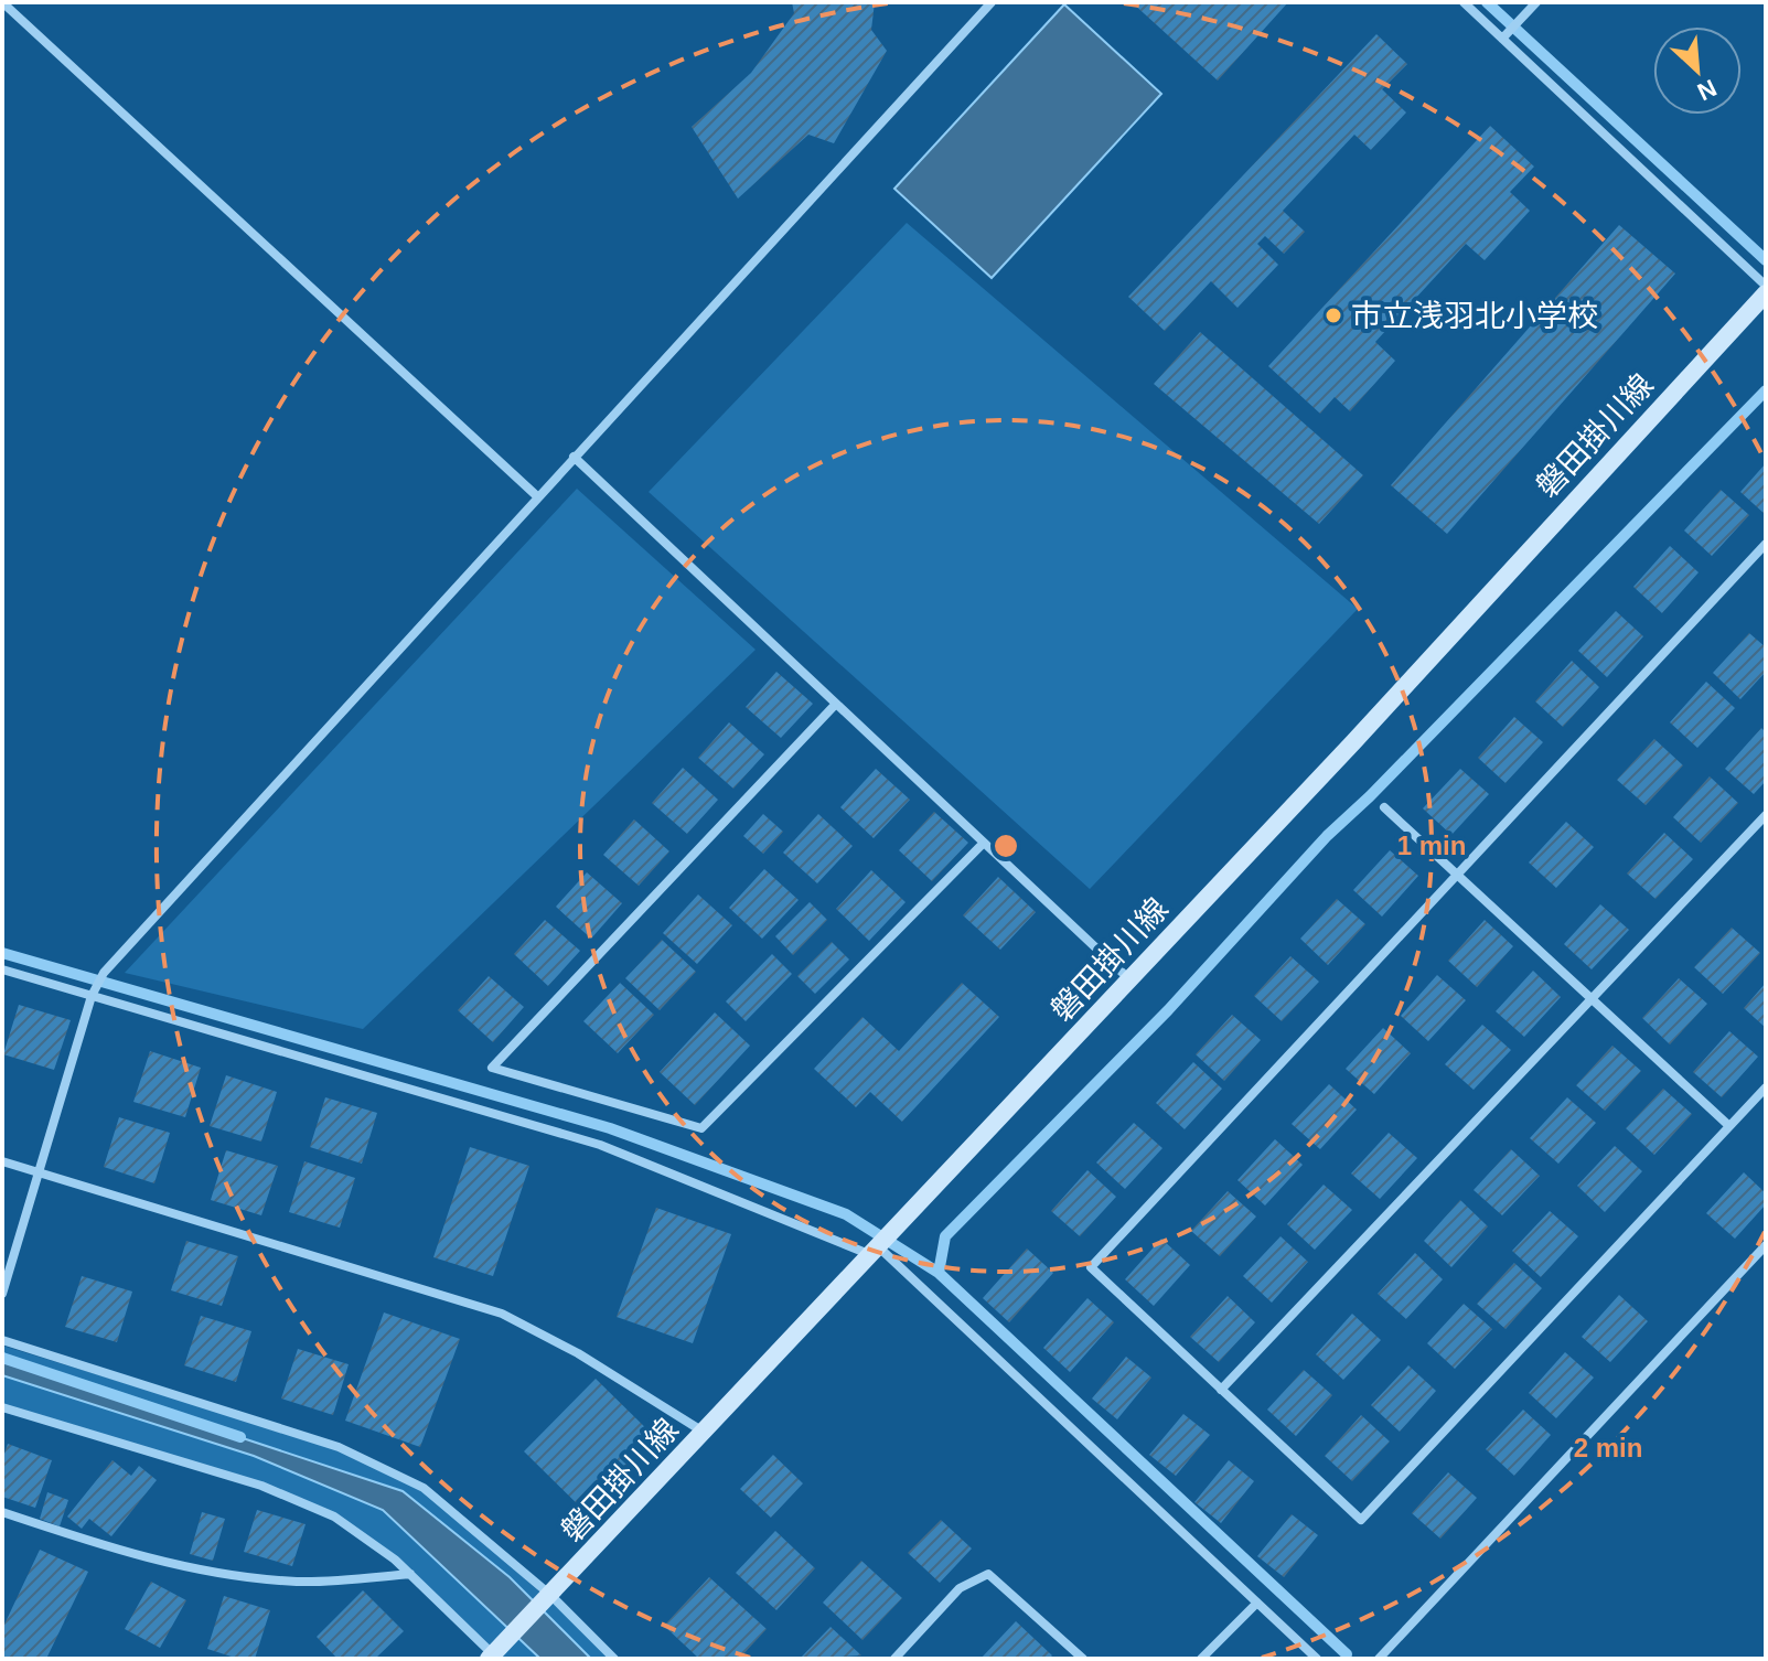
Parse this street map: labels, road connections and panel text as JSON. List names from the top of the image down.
{
  "streets": {
    "main road": ["磐田掛川線"]
  },
  "places": ["市立浅羽北小学校"],
  "north": "bottom right",
  "rings": ["1 min", "2 min"]
}
